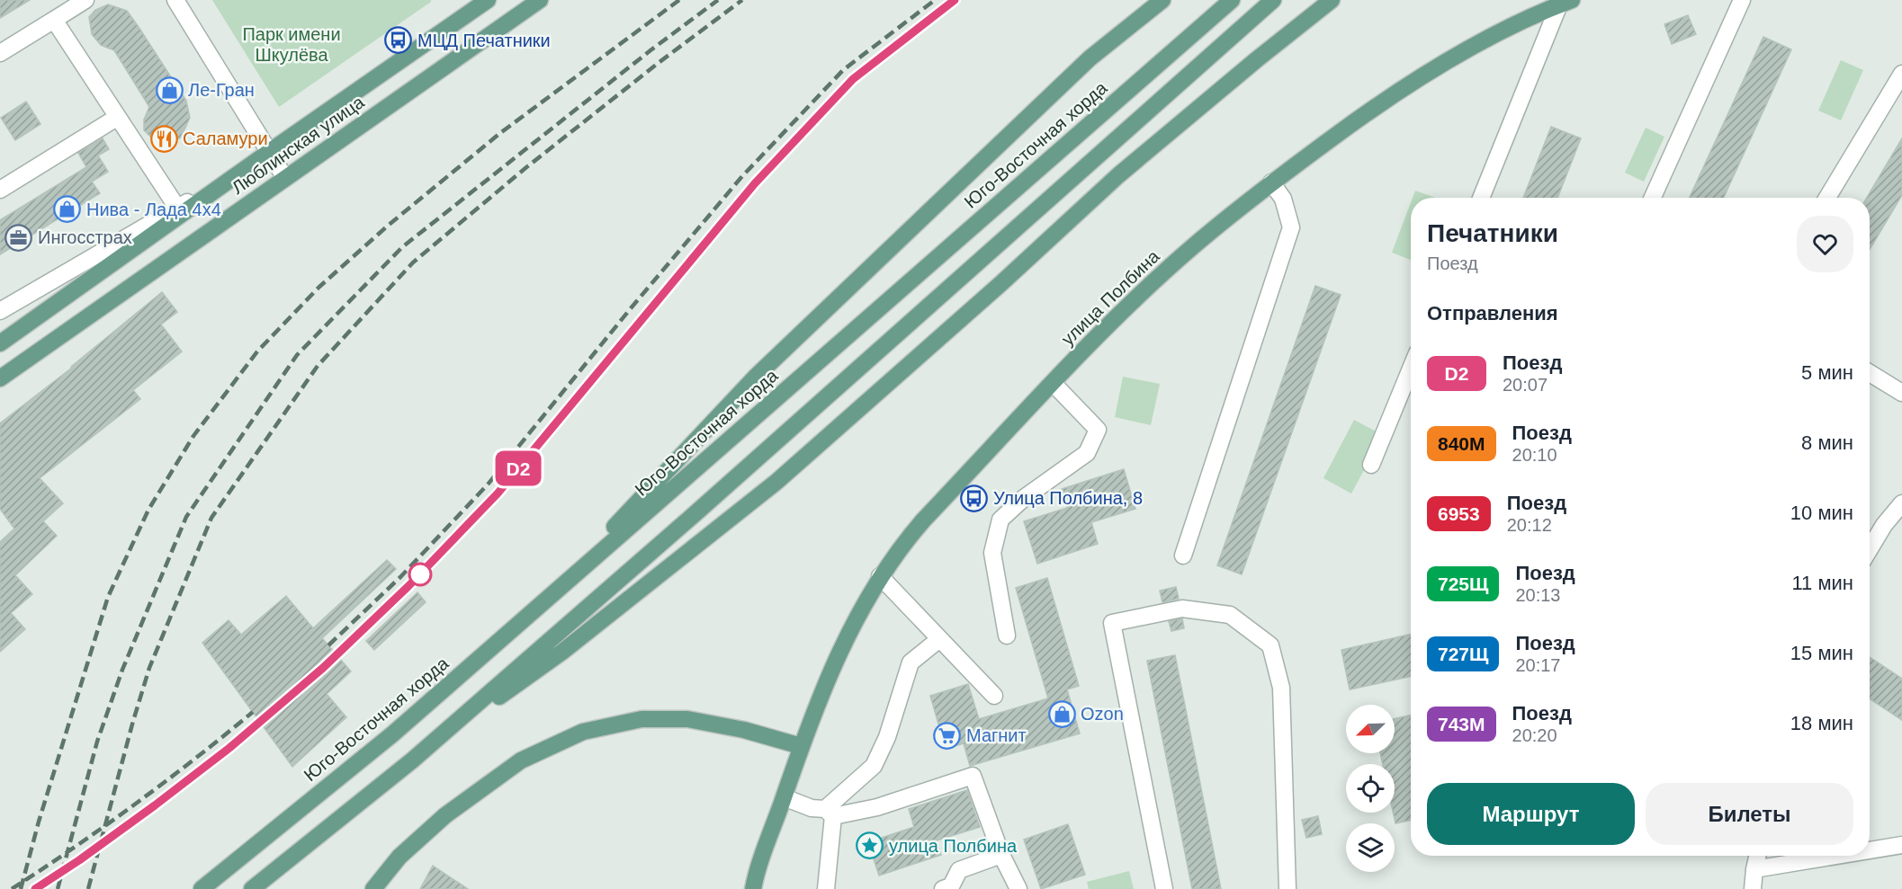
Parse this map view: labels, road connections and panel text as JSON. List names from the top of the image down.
{
  "streets": {
    "main road": ["Люблинская улица", "Юго-Восточная хорда", "улица Полбина"]
  },
  "parks": ["Парк имени Шкулёва"],
  "places": {
    "bus stop": ["МЦД Печатники", "Улица Полбина, 8"],
    "shop": ["Ле-Гран", "Нива - Лада 4х4", "Ozon"],
    "restaurant": ["Саламури"],
    "office": ["Ингосстрах"],
    "supermarket": ["Магнит"],
    "place": ["улица Полбина"]
  },
  "north": "bottom left",
  "page": {
    "on_map": "D2",
    "heading": [
      ["Печатники", "Поезд"],
      "Отправления"
    ],
    "list": [
      {
        "mark": "D2",
        "name": "Поезд",
        "note": "20:07",
        "value": "5 мин"
      },
      {
        "mark": "840М",
        "name": "Поезд",
        "note": "20:10",
        "value": "8 мин"
      },
      {
        "mark": "6953",
        "name": "Поезд",
        "note": "20:12",
        "value": "10 мин"
      },
      {
        "mark": "725Щ",
        "name": "Поезд",
        "note": "20:13",
        "value": "11 мин"
      },
      {
        "mark": "727Щ",
        "name": "Поезд",
        "note": "20:17",
        "value": "15 мин"
      },
      {
        "mark": "743М",
        "name": "Поезд",
        "note": "20:20",
        "value": "18 мин"
      }
    ],
    "buttons": ["Маршрут", "Билеты"]
  }
}
